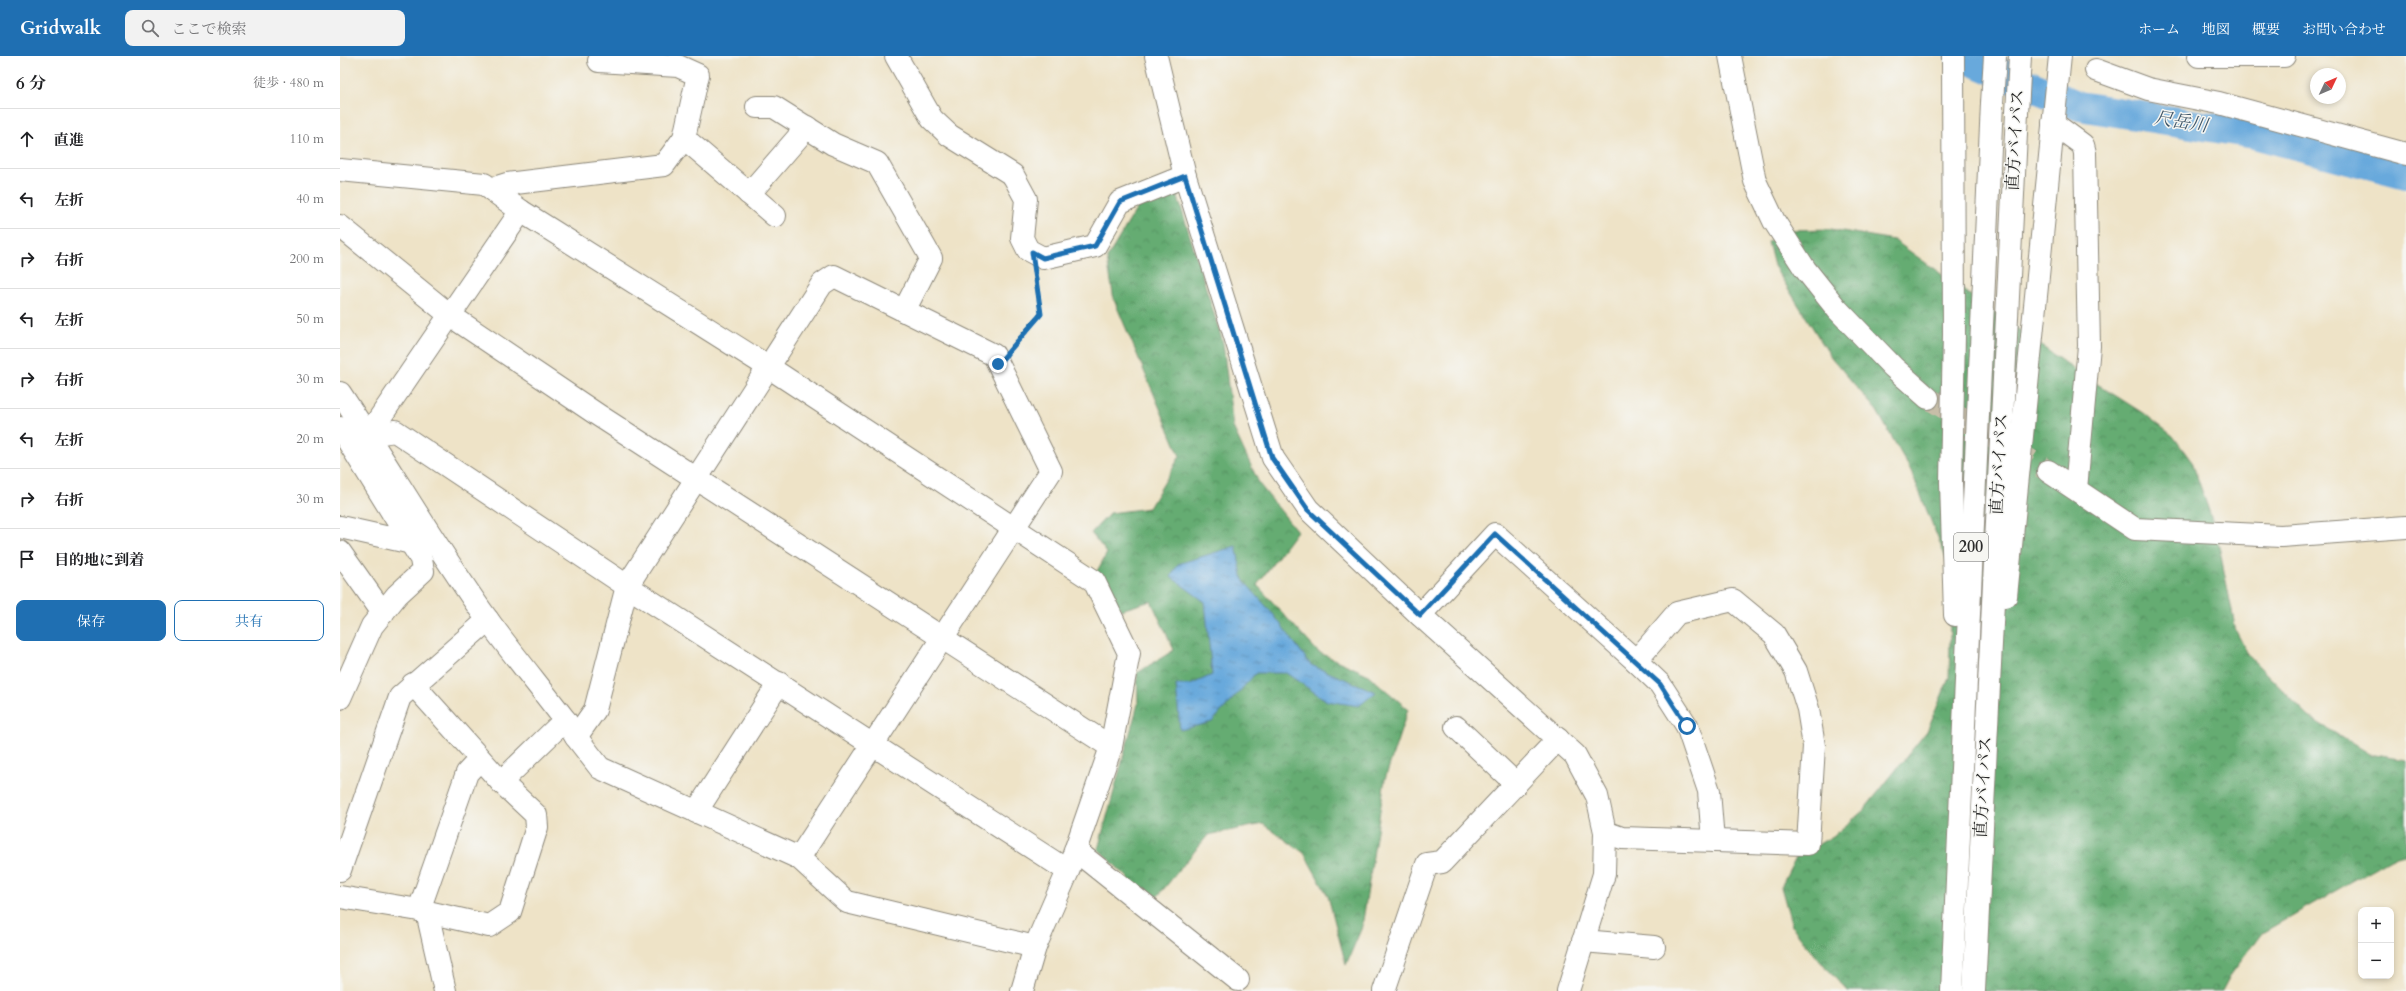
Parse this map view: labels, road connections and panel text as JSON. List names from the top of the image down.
{
  "streets": {
    "main road": ["直方バイパス", "200"]
  },
  "water": ["尺岳川"],
  "north": "top right",
  "page": {
    "header": "Gridwalk",
    "search": "ここで検索",
    "nav": [
      "ホーム",
      "地図",
      "概要",
      "お問い合わせ"
    ],
    "heading": ["6 分", "徒歩 · 480 m"],
    "list": [
      ["直進", "110 m"],
      ["左折", "40 m"],
      ["右折", "200 m"],
      ["左折", "50 m"],
      ["右折", "30 m"],
      ["左折", "20 m"],
      ["右折", "30 m"],
      "目的地に到着"
    ],
    "buttons": ["保存", "共有"],
    "map_buttons": ["+", "−"]
  }
}
